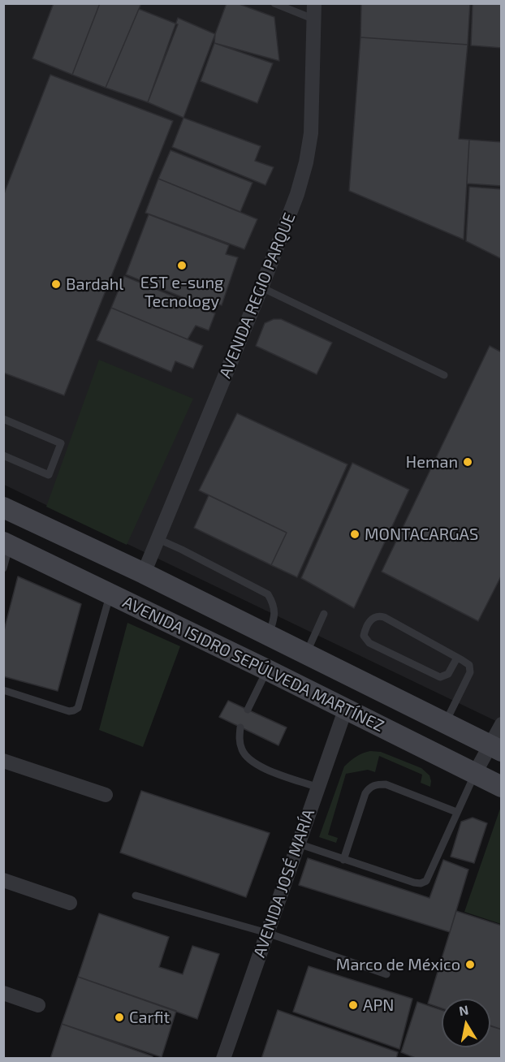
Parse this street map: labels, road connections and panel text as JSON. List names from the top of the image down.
{
  "streets": {
    "main road": ["AVENIDA ISIDRO SEPÚLVEDA MARTÍNEZ"],
    "street": ["AVENIDA REGIO PARQUE", "AVENIDA JOSÉ MARÍA"]
  },
  "crossings": [
    ["AVENIDA REGIO PARQUE", "AVENIDA ISIDRO SEPÚLVEDA MARTÍNEZ"],
    ["AVENIDA ISIDRO SEPÚLVEDA MARTÍNEZ", "AVENIDA JOSÉ MARÍA"]
  ],
  "places": [
    "EST e-sung Tecnology",
    "Bardahl",
    "Heman",
    "MONTACARGAS",
    "Marco de México",
    "APN",
    "Carfit"
  ],
  "north": "top"
}
